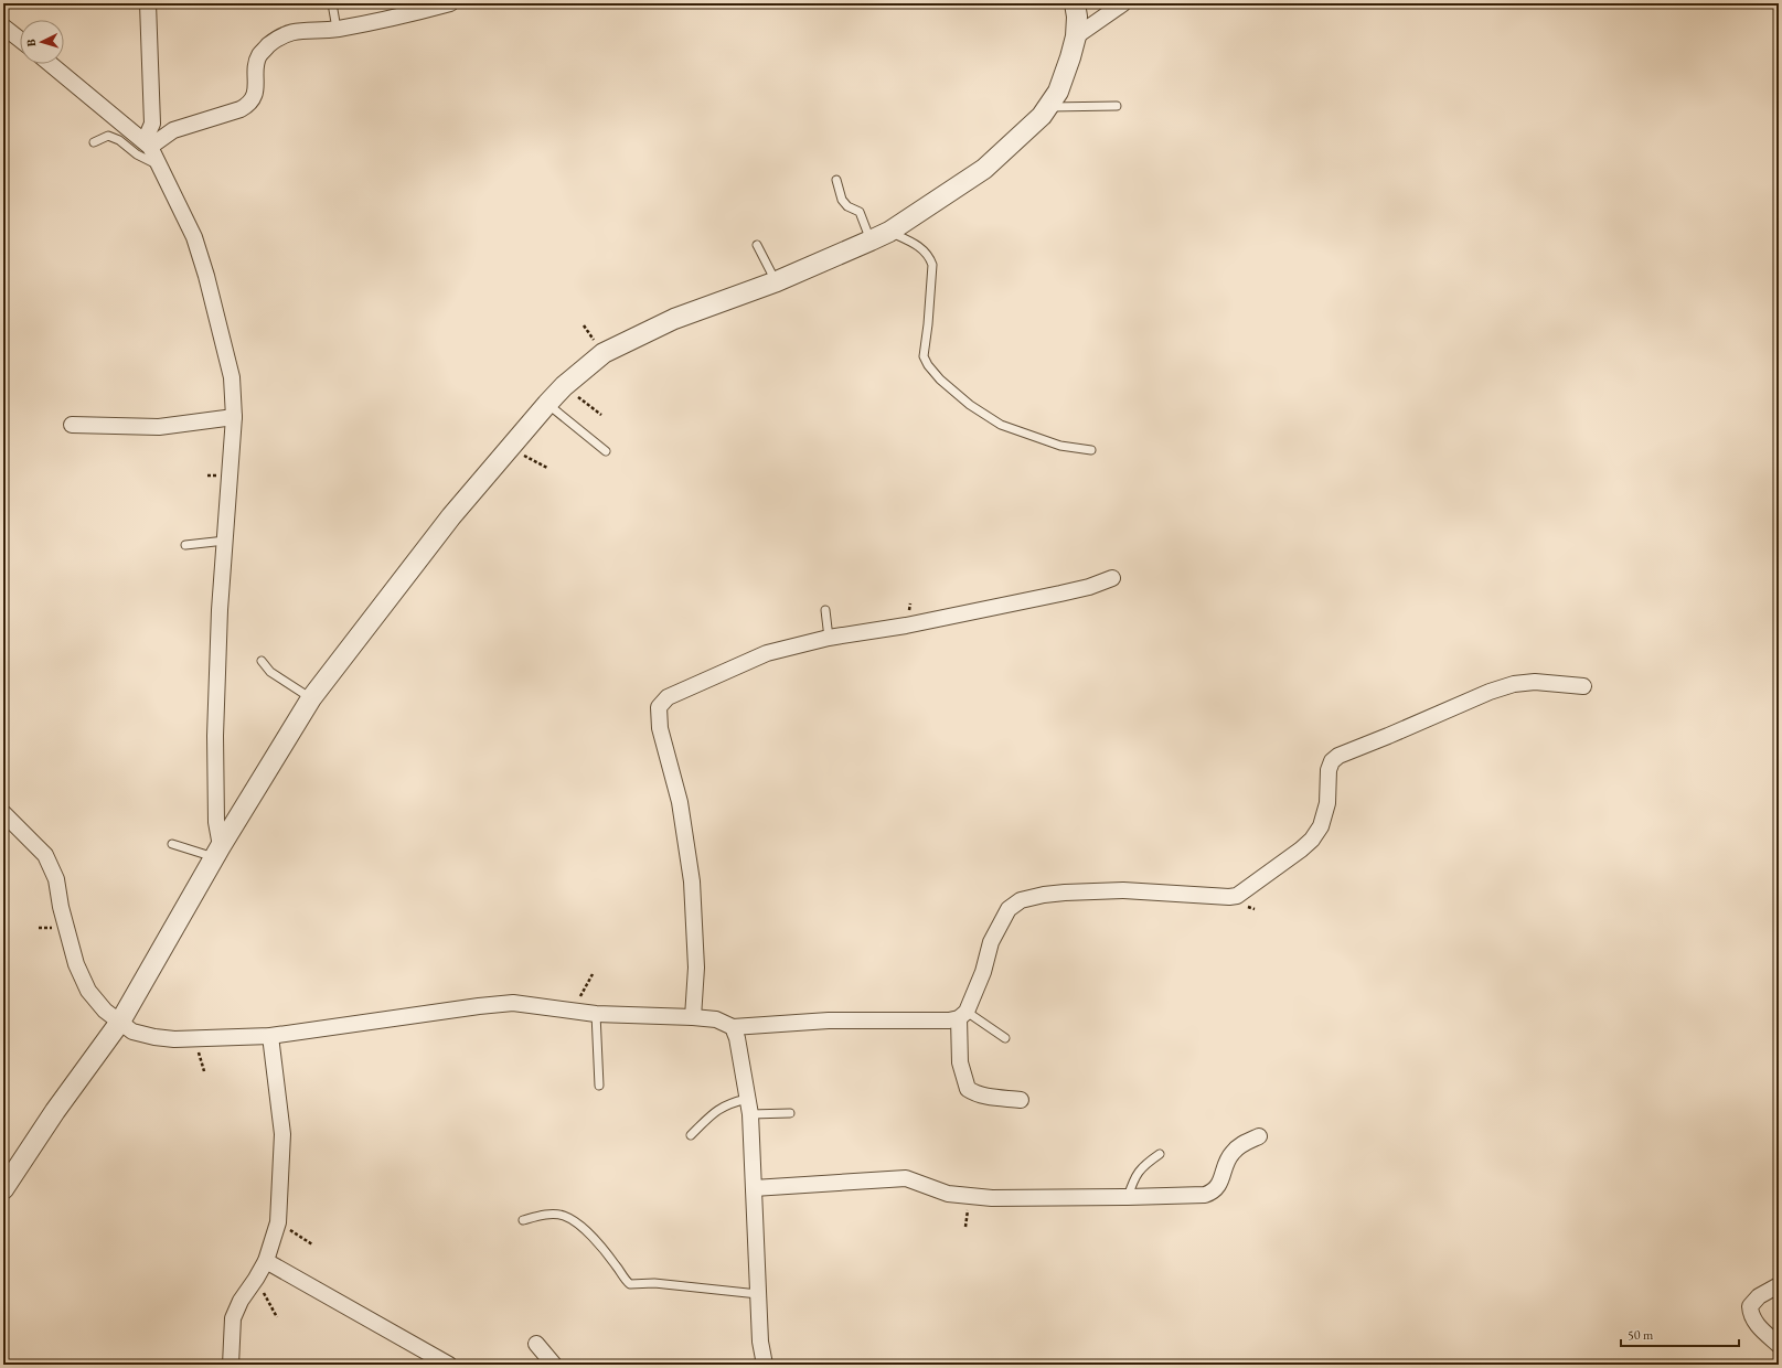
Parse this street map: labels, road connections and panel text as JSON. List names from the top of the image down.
{
  "scale_bar": "50 m",
  "north": "left"
}
